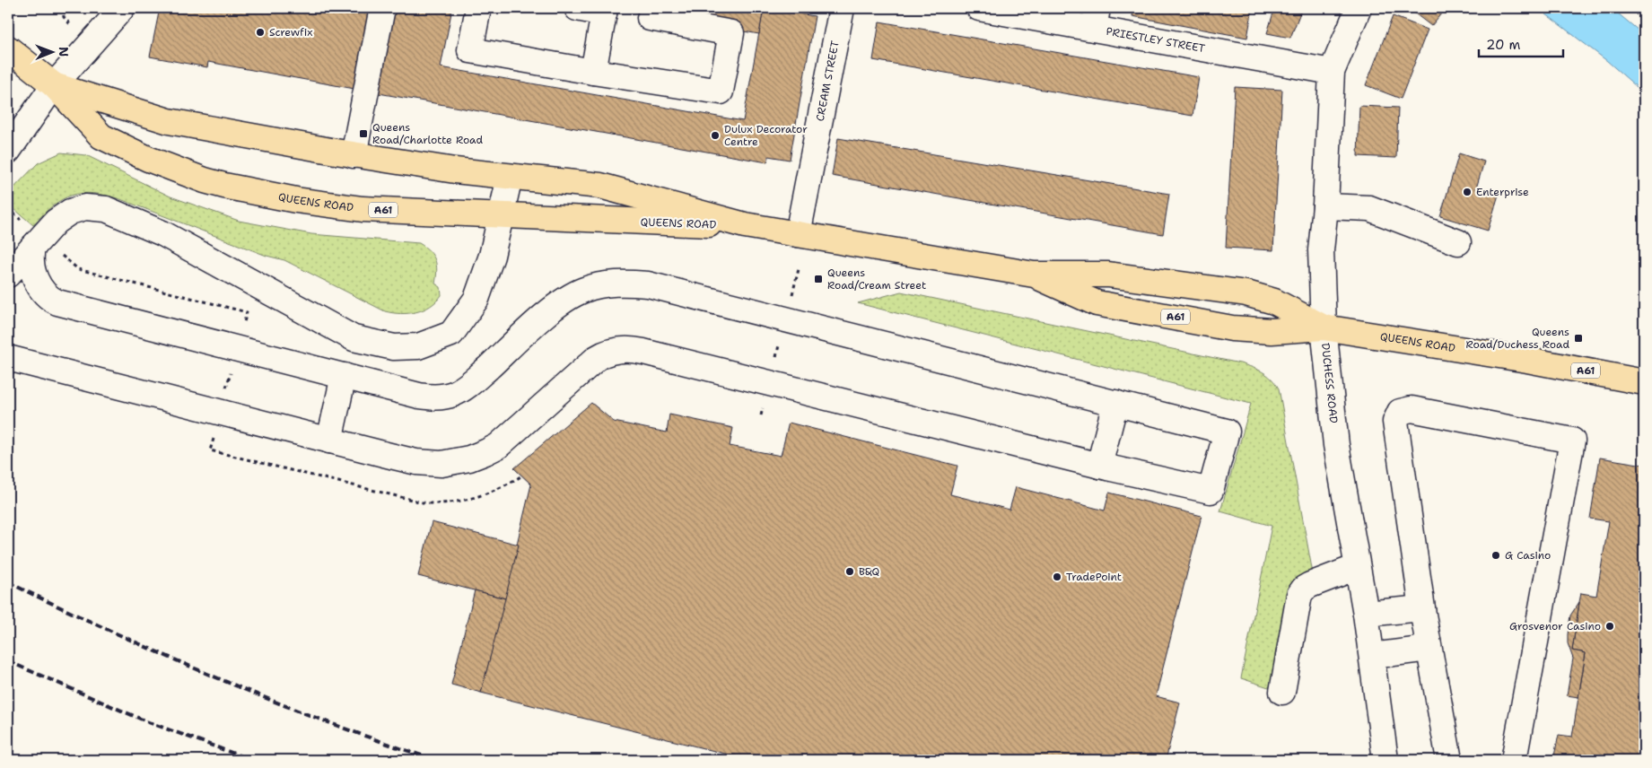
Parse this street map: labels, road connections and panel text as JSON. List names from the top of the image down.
{
  "streets": {
    "highway": ["QUEENS ROAD", "A61"],
    "street": ["PRIESTLEY STREET", "CREAM STREET", "DUCHESS ROAD"]
  },
  "crossings": [
    ["PRIESTLEY STREET", "DUCHESS ROAD"],
    ["CREAM STREET", "QUEENS ROAD"],
    ["QUEENS ROAD", "DUCHESS ROAD"]
  ],
  "places": {
    "other": [
      "Screwfix",
      "Dulux Decorator Centre",
      "Enterprise",
      "G Casino",
      "B&Q",
      "TradePoint",
      "Grosvenor Casino"
    ],
    "transit": ["Queens Road/Charlotte Road", "Queens Road/Cream Street", "Queens Road/Duchess Road"]
  },
  "scale_bar": "20 m",
  "north": "right"
}
